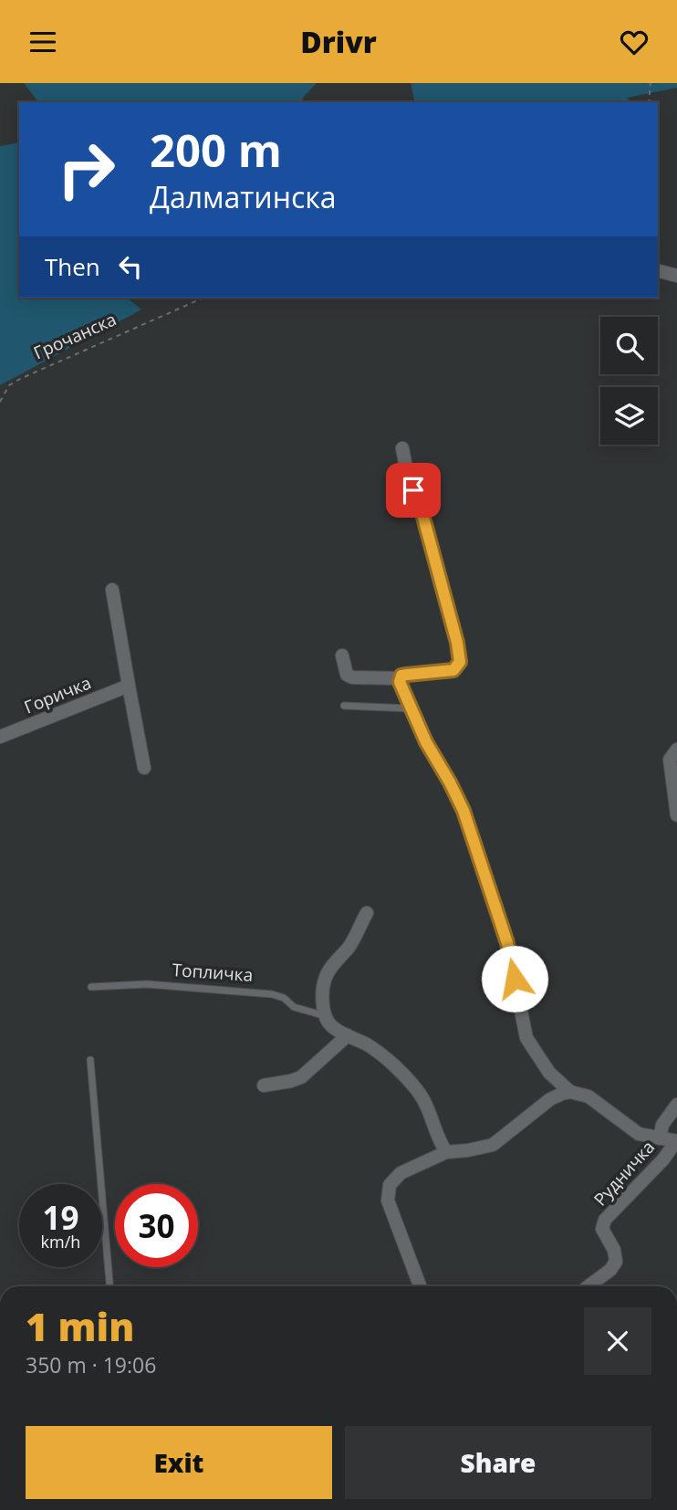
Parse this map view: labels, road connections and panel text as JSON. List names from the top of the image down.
{
  "streets": {
    "street": ["Горичка", "Топличка", "Рудничка"],
    "path": ["Грочанска"]
  },
  "page": {
    "header": "Drivr",
    "turn": ["200 m", "Далматинска"],
    "then": "Then",
    "speed": "19 km/h",
    "limit": "30",
    "heading": ["1 min", "350 m · 19:06"],
    "buttons": ["Exit", "Share"]
  }
}
